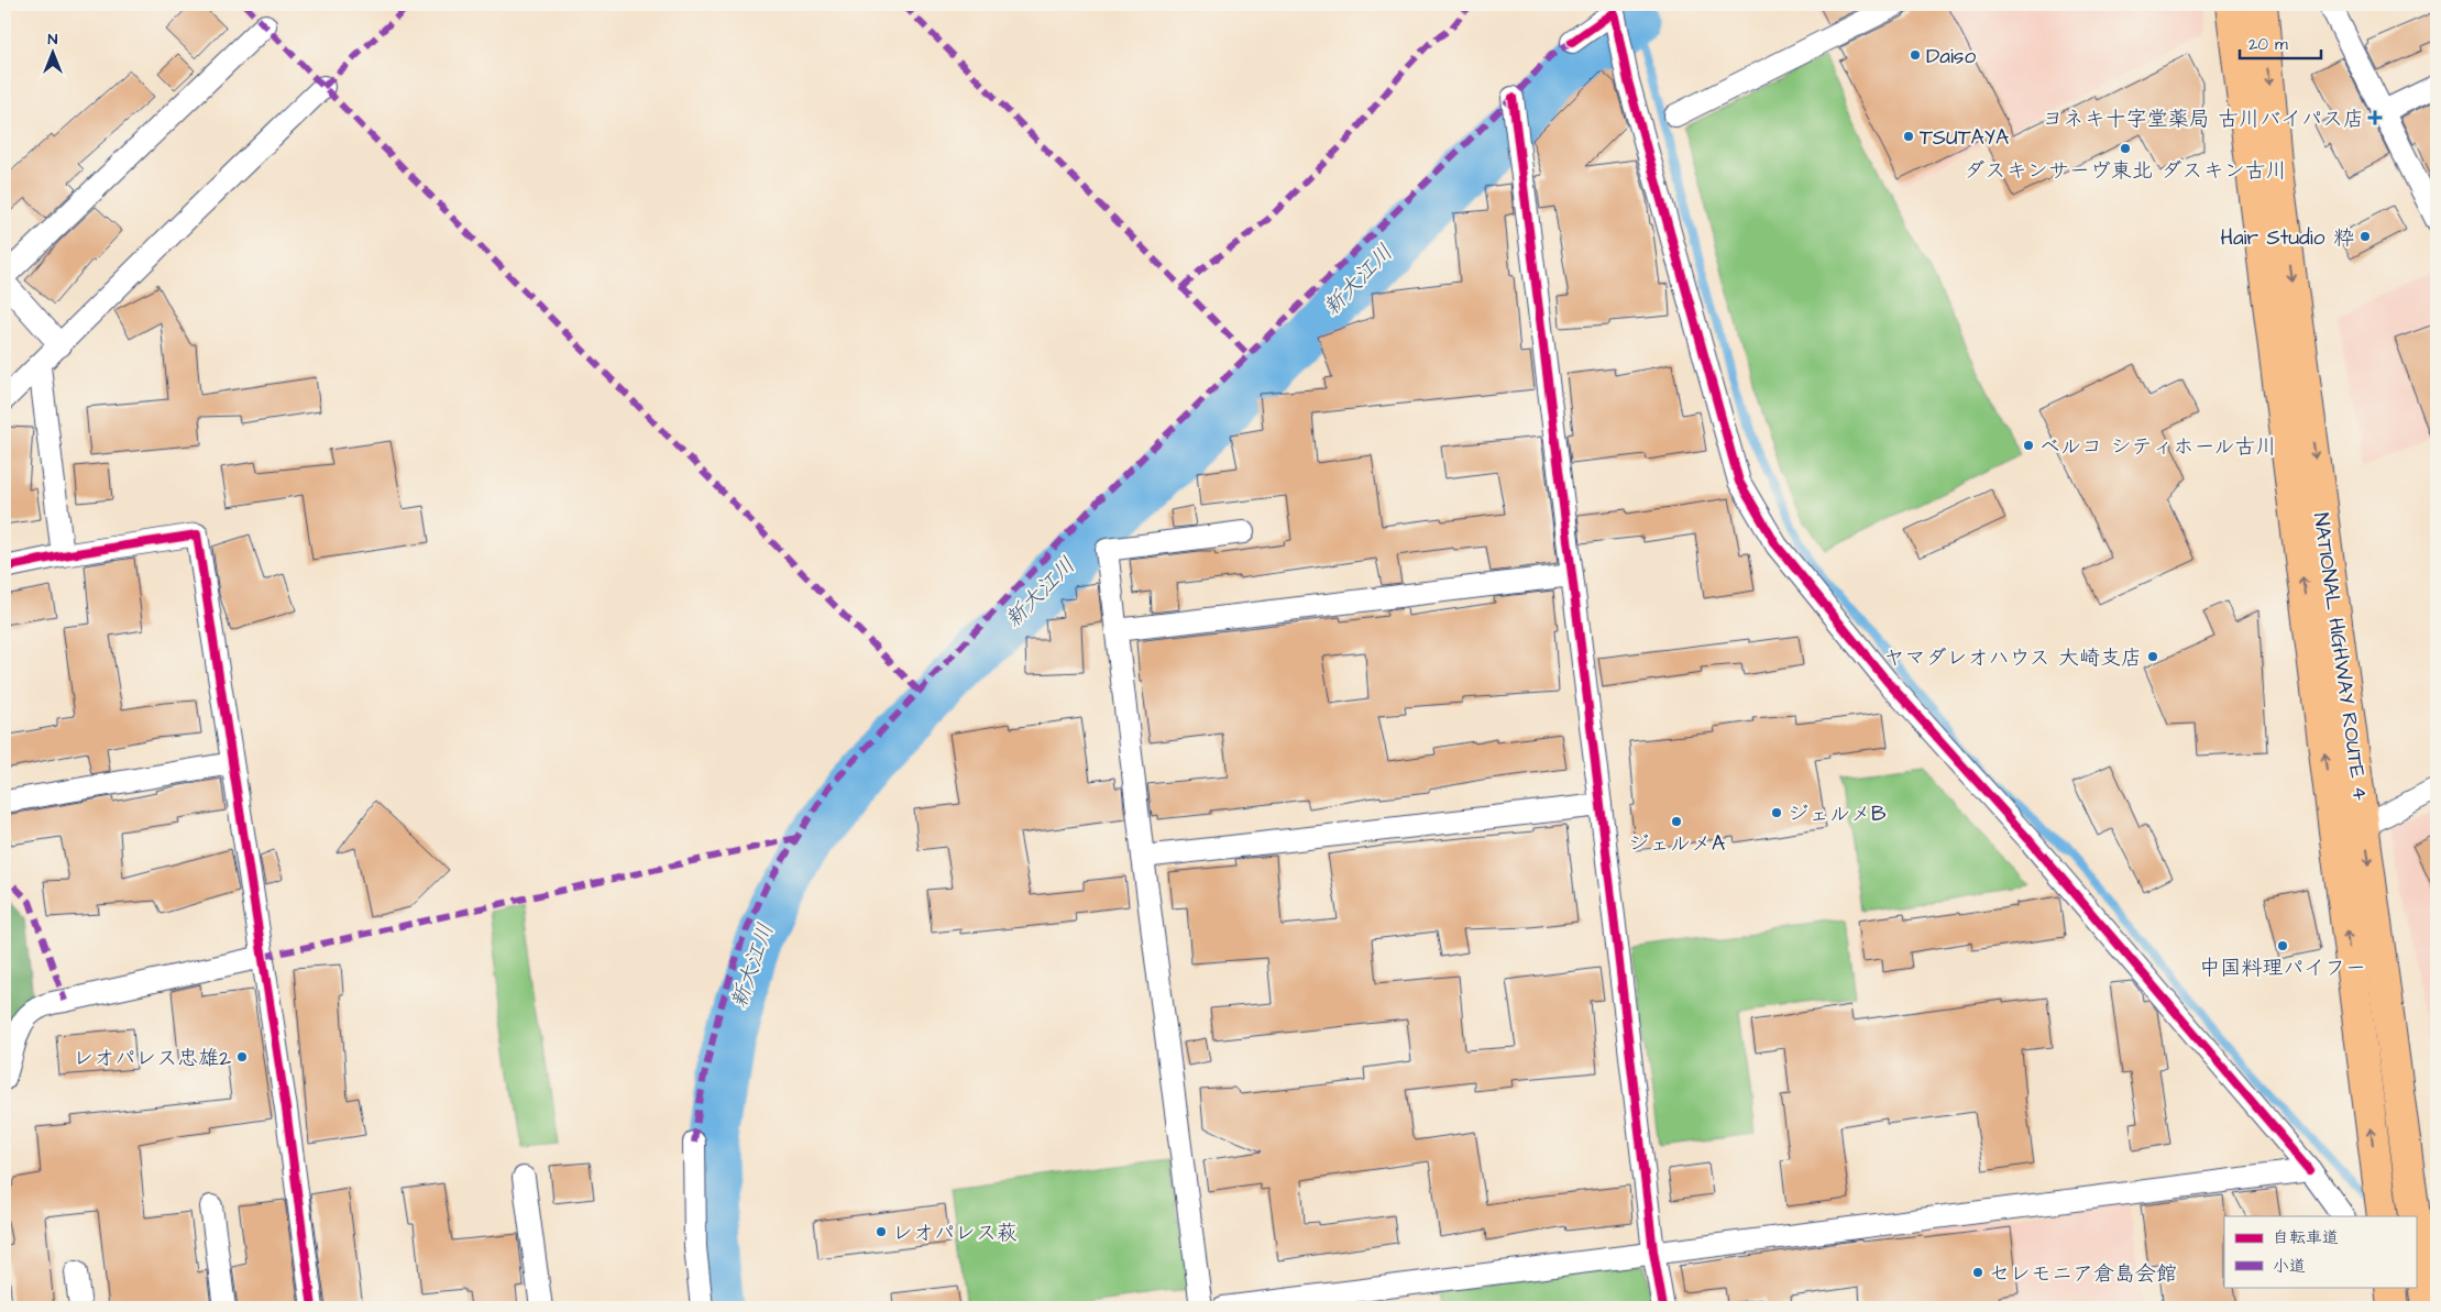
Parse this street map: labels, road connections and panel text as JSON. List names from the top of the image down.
{
  "streets": {
    "highway": ["NATIONAL HIGHWAY ROUTE 4"]
  },
  "water": ["新大江川"],
  "places": {
    "other": [
      "Daiso",
      "TSUTAYA",
      "ダスキンサーヴ東北 ダスキン古川",
      "Hair Studio 粋",
      "ベルコ シティホール古川",
      "ヤマダレオハウス 大崎支店",
      "ジェルメB",
      "ジェルメA",
      "中国料理パイフー",
      "レオパレス忠雄2",
      "レオパレス萩",
      "セレモニア倉島会館"
    ],
    "health": ["ヨネキ十字堂薬局 古川バイパス店"]
  },
  "legend": ["自転車道", "小道"],
  "scale_bar": "20 m",
  "north": "top"
}
